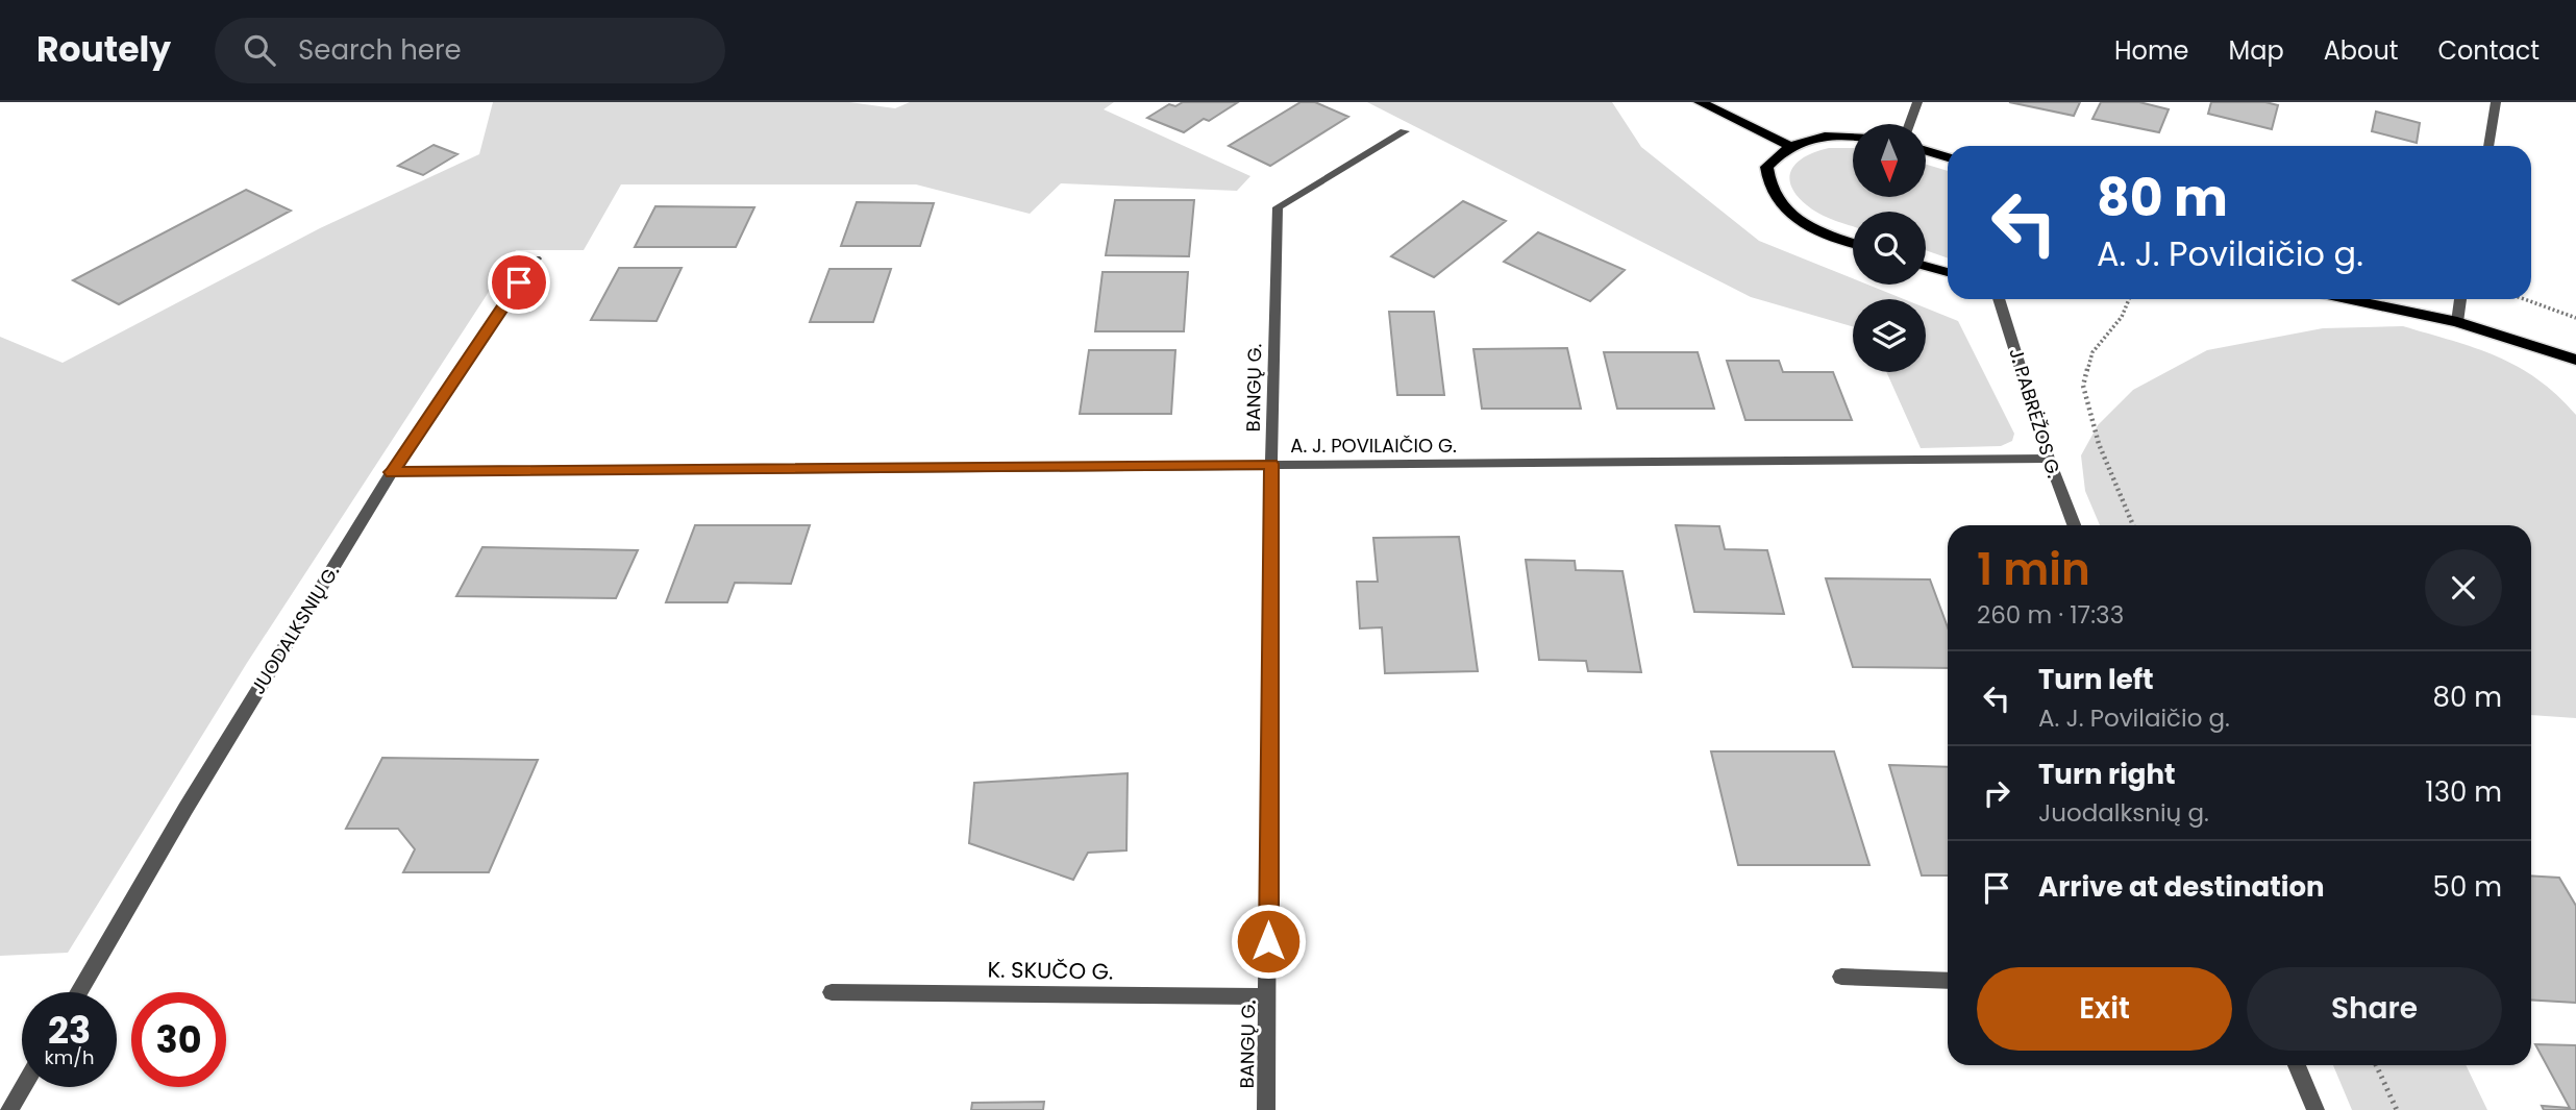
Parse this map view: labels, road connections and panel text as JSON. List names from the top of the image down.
{
  "streets": {
    "street": [
      "BANGŲ G.",
      "J. PABRĖŽOS G.",
      "A. J. POVILAIČIO G.",
      "JUODALKSNIŲ G.",
      "K. SKUČO G."
    ]
  },
  "crossings": [
    ["BANGŲ G.", "A. J. POVILAIČIO G."],
    ["BANGŲ G.", "K. SKUČO G."],
    ["J. PABRĖŽOS G.", "A. J. POVILAIČIO G."],
    ["A. J. POVILAIČIO G.", "JUODALKSNIŲ G."]
  ],
  "north": "bottom",
  "page": {
    "header": "Routely",
    "search": "Search here",
    "nav": [
      "Home",
      "Map",
      "About",
      "Contact"
    ],
    "turn": ["80 m", "A. J. Povilaičio g."],
    "heading": ["1 min", "260 m · 17:33"],
    "list": [
      {
        "name": "Turn left",
        "note": "A. J. Povilaičio g.",
        "value": "80 m"
      },
      {
        "name": "Turn right",
        "note": "Juodalksnių g.",
        "value": "130 m"
      },
      {
        "name": "Arrive at destination",
        "value": "50 m"
      }
    ],
    "buttons": ["Exit", "Share"],
    "speed": "23 km/h",
    "limit": "30"
  }
}
